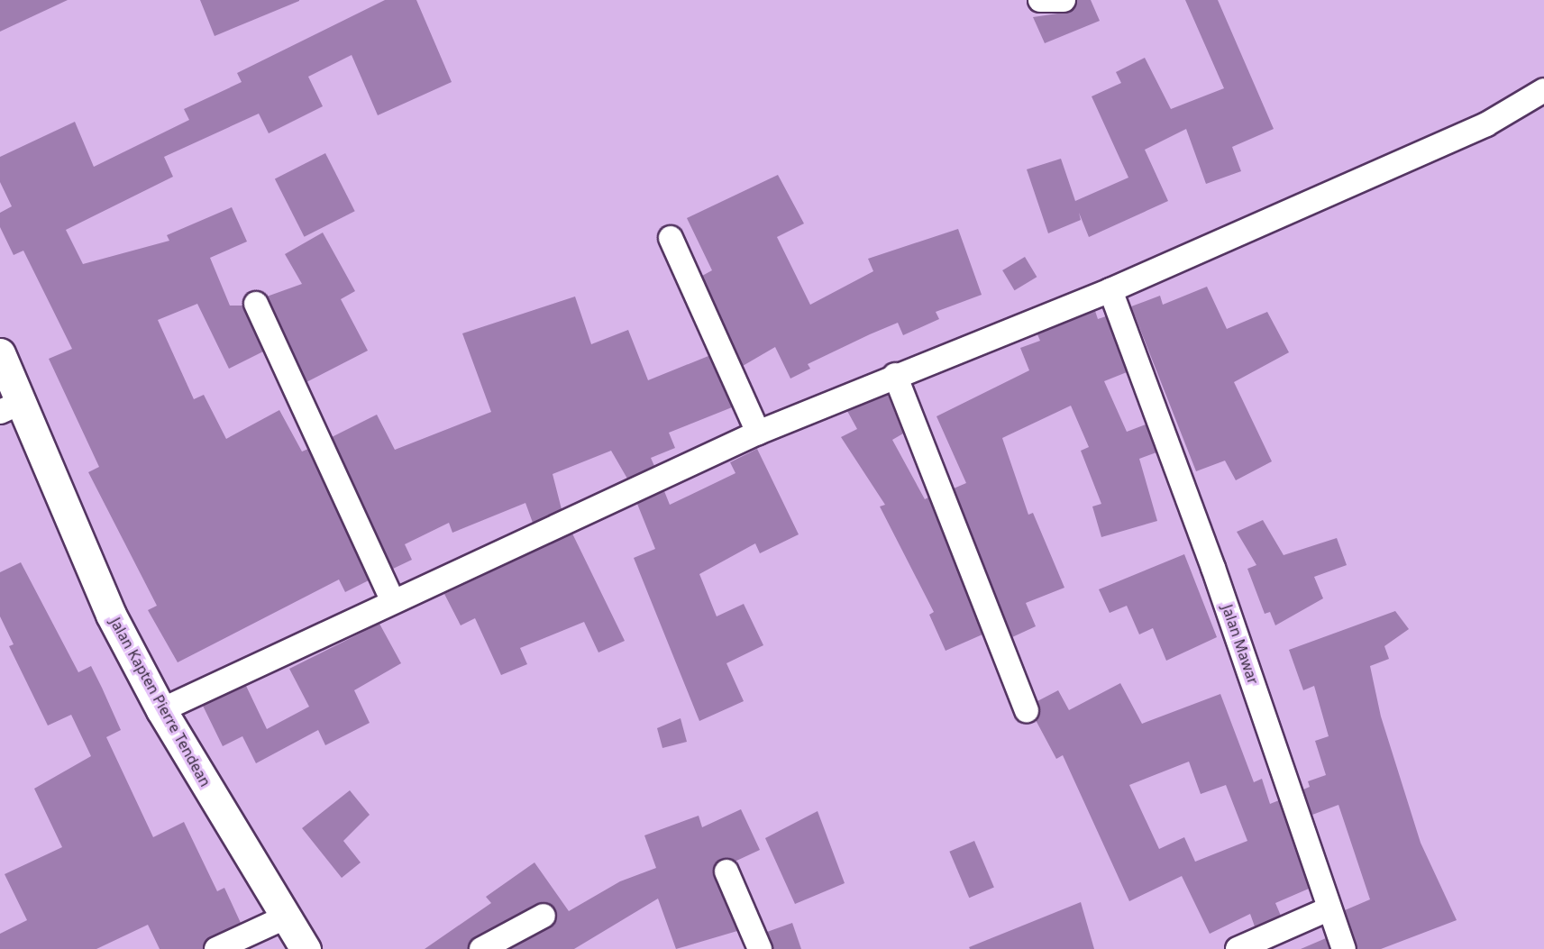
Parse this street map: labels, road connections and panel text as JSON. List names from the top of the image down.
{
  "streets": {
    "main road": ["Jalan Kapten Pierre Tendean"],
    "street": ["Jalan Mawar"]
  }
}
